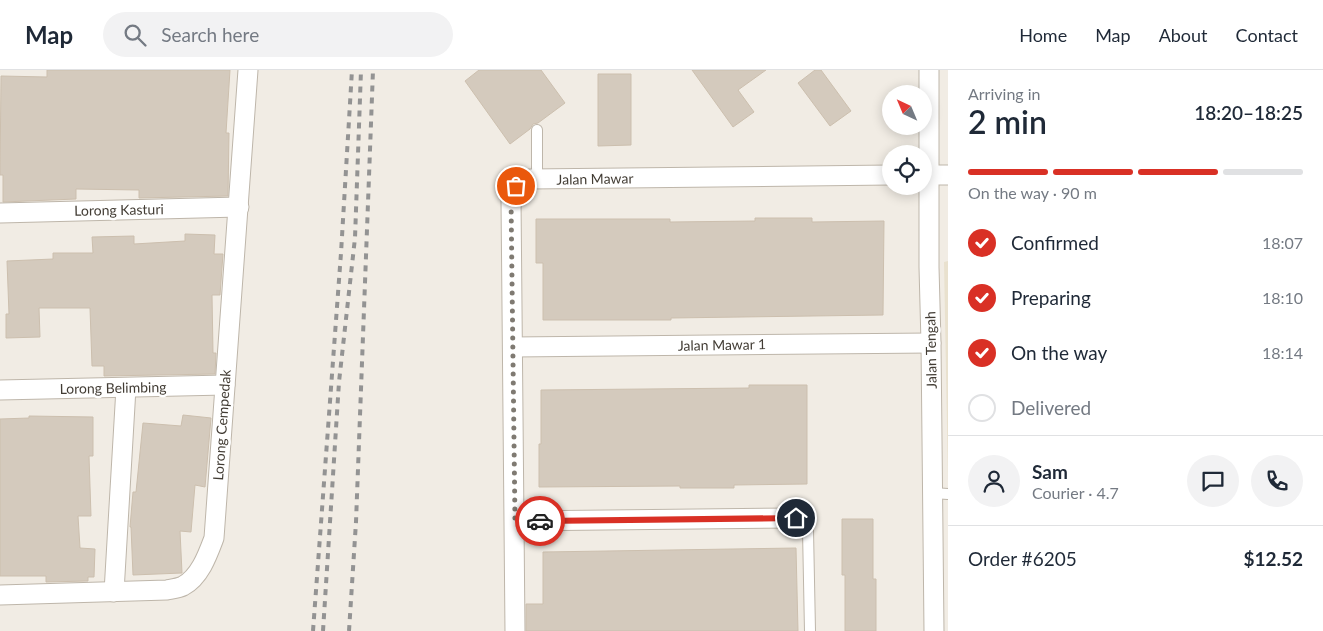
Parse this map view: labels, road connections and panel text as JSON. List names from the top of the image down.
{
  "streets": {
    "street": [
      "Jalan Mawar",
      "Lorong Kasturi",
      "Jalan Mawar 1",
      "Jalan Tengah",
      "Lorong Belimbing",
      "Lorong Cempedak"
    ]
  },
  "crossings": [
    ["Jalan Mawar", "Jalan Mawar 1"],
    ["Lorong Kasturi", "Lorong Cempedak"],
    ["Jalan Mawar 1", "Jalan Tengah"],
    ["Lorong Belimbing", "Lorong Cempedak"]
  ],
  "north": "top left",
  "page": {
    "header": "Map",
    "search": "Search here",
    "nav": [
      "Home",
      "Map",
      "About",
      "Contact"
    ],
    "heading": ["2 min", "Arriving in", "18:20–18:25"],
    "panel": [
      "Sam",
      "Courier · 4.7",
      "Order #6205",
      "$12.52"
    ],
    "bar": "On the way · 90 m",
    "list": [
      ["Confirmed", "18:07"],
      ["Preparing", "18:10"],
      ["On the way", "18:14"],
      "Delivered"
    ]
  }
}
